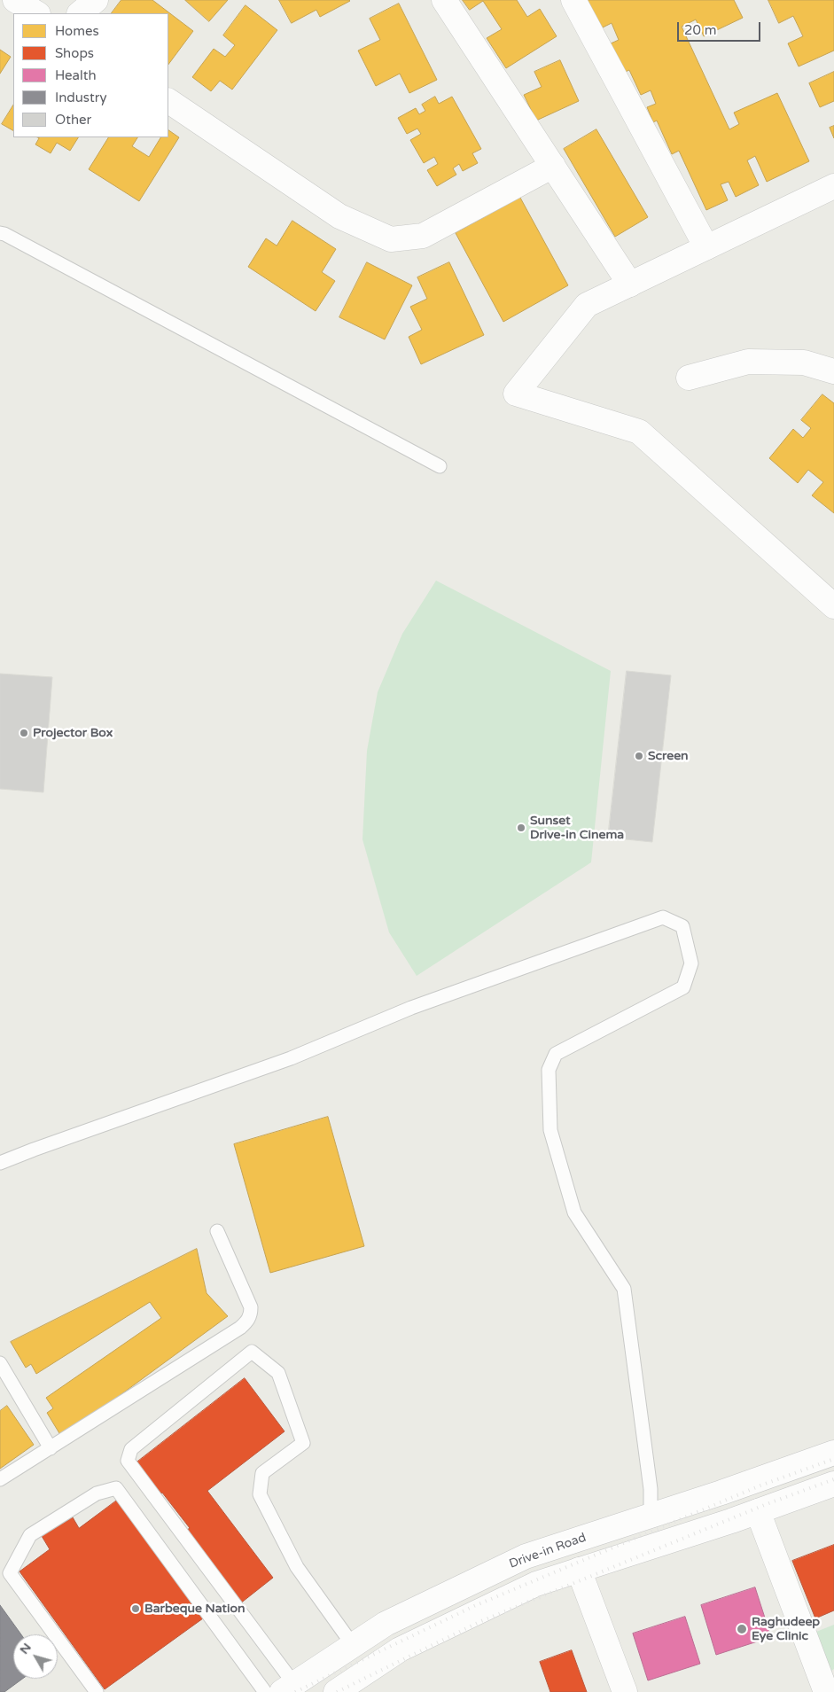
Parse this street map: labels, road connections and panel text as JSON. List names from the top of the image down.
{
  "streets": {
    "street": ["Drive-in Road"]
  },
  "places": [
    "Projector Box",
    "Screen",
    "Sunset Drive-in Cinema",
    "Barbeque Nation",
    "Raghudeep Eye Clinic"
  ],
  "legend": [
    "Homes",
    "Shops",
    "Health",
    "Industry",
    "Other"
  ],
  "scale_bar": "20 m",
  "north": "top left"
}
